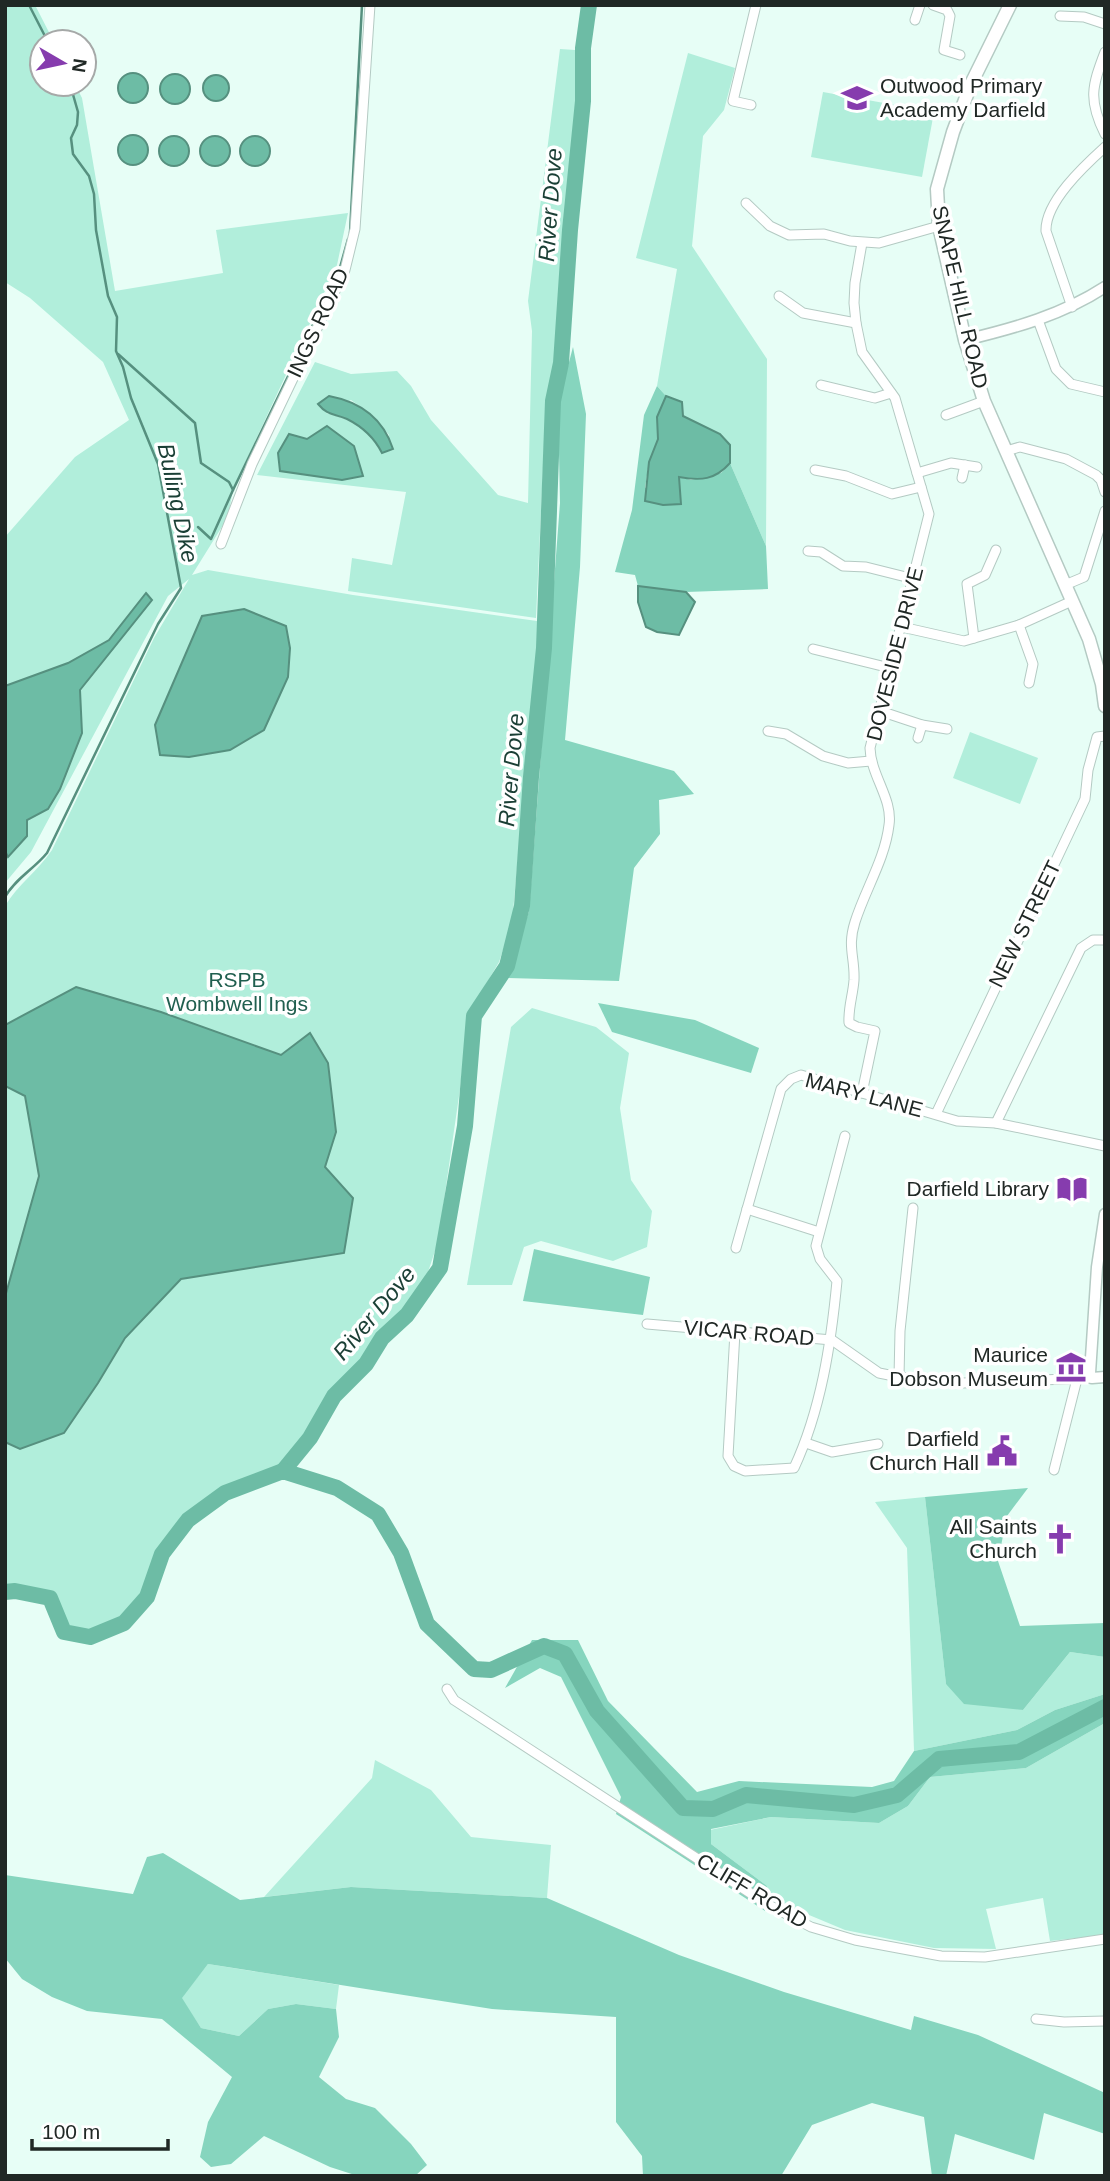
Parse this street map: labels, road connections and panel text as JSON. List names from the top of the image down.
{
  "streets": {
    "main road": ["SNAPE HILL ROAD"],
    "street": [
      "INGS ROAD",
      "DOVESIDE DRIVE",
      "NEW STREET",
      "MARY LANE",
      "VICAR ROAD",
      "CLIFF ROAD"
    ]
  },
  "crossings": [
    ["DOVESIDE DRIVE", "MARY LANE"],
    ["NEW STREET", "MARY LANE"]
  ],
  "water": ["River Dove", "Bulling Dike"],
  "parks": ["RSPB Wombwell Ings"],
  "places": {
    "school or university": ["Outwood Primary Academy Darfield"],
    "library": ["Darfield Library"],
    "museum": ["Maurice Dobson Museum"],
    "public building": ["Darfield Church Hall"],
    "church": ["All Saints Church"]
  },
  "scale_bar": "100 m",
  "north": "right"
}
